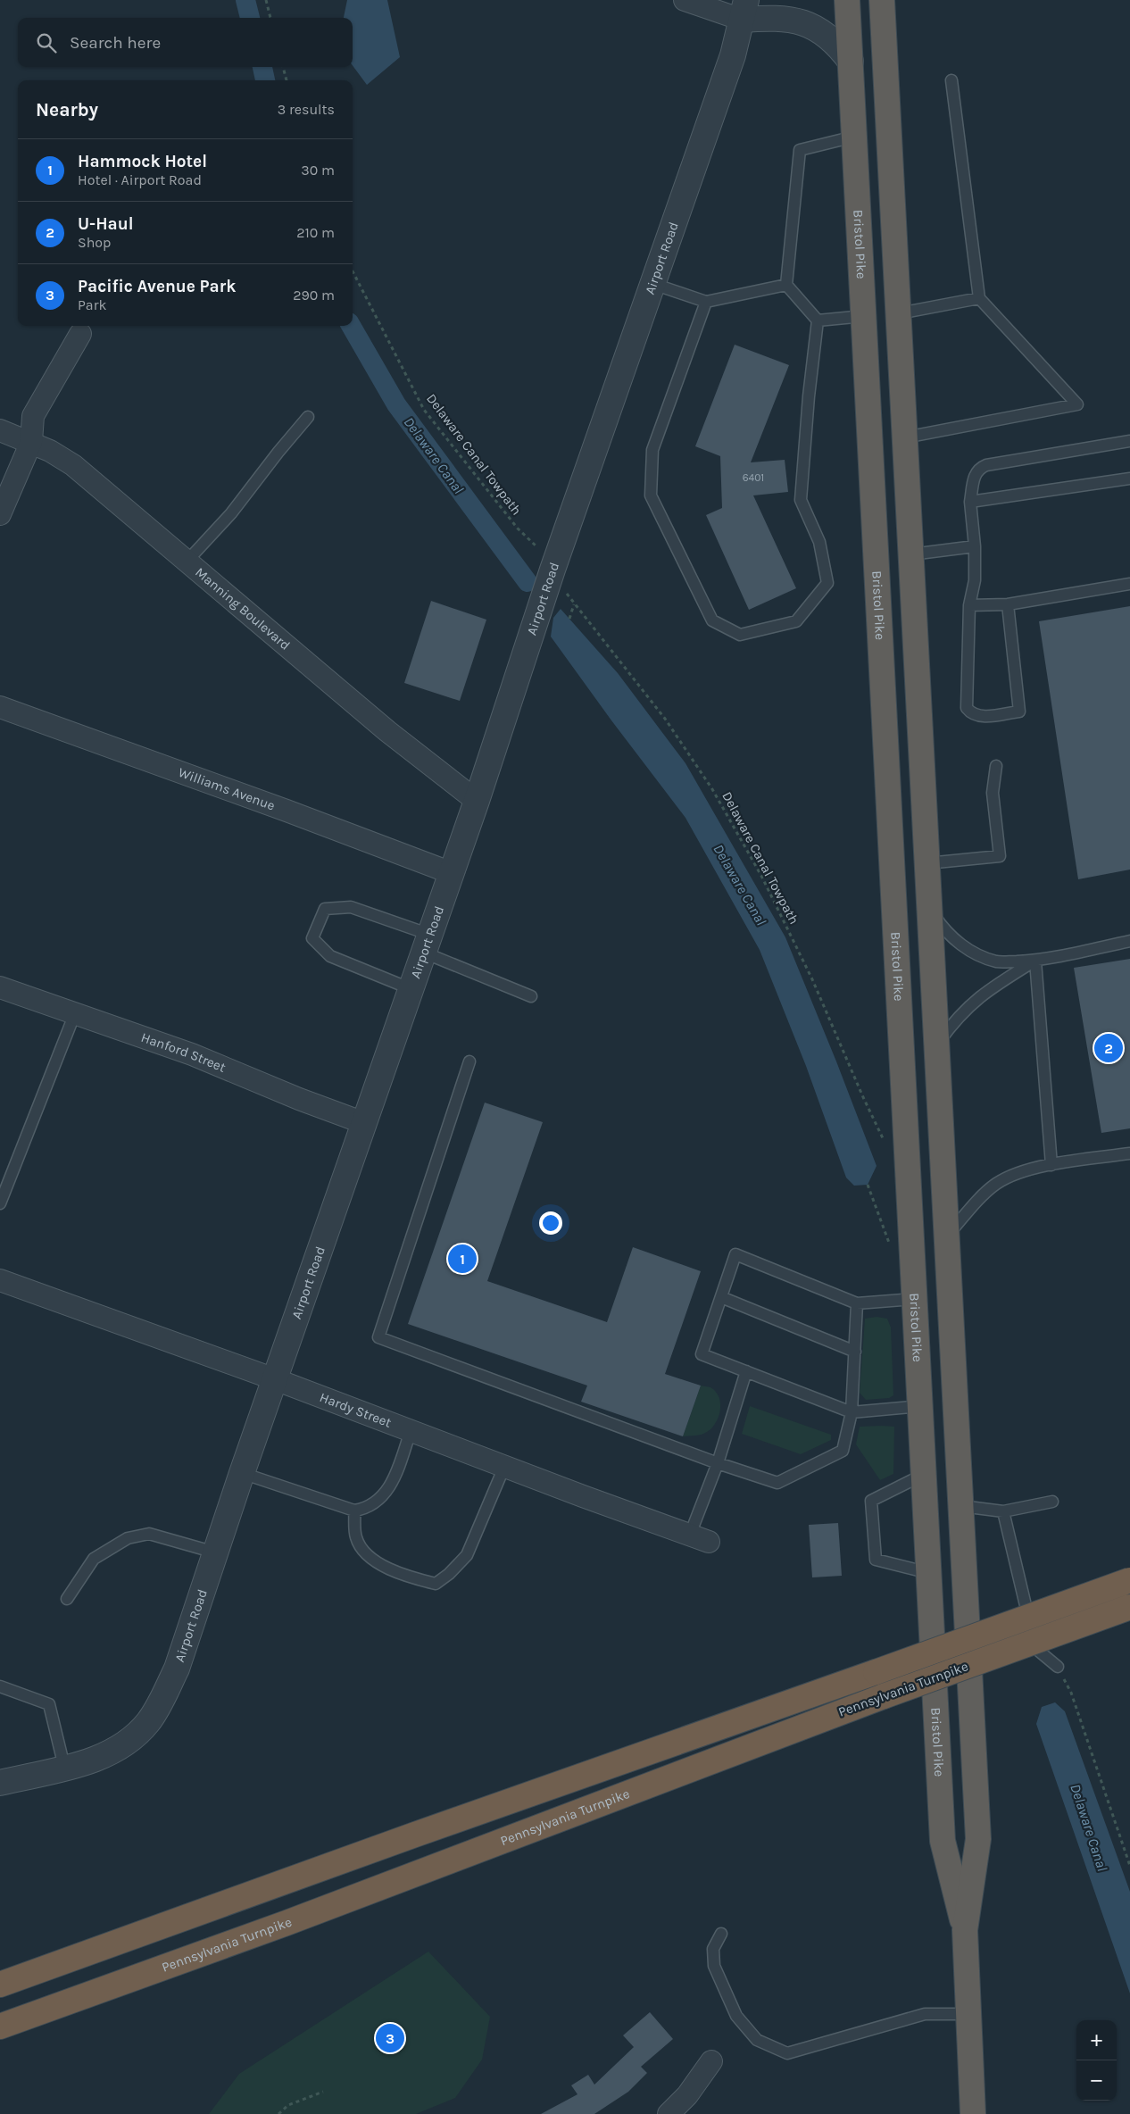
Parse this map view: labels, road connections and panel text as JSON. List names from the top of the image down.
{
  "streets": {
    "highway": ["Bristol Pike", "Pennsylvania Turnpike"],
    "street": [
      "Airport Road",
      "Manning Boulevard",
      "Williams Avenue",
      "Hanford Street",
      "Hardy Street"
    ],
    "path": ["Delaware Canal Towpath"]
  },
  "crossings": [
    ["Airport Road", "Manning Boulevard"],
    ["Airport Road", "Williams Avenue"],
    ["Airport Road", "Hanford Street"],
    ["Airport Road", "Hardy Street"]
  ],
  "water": ["Delaware Canal"],
  "house_numbers": ["6401"],
  "page": {
    "search": "Search here",
    "heading": ["Nearby", "3 results"],
    "list": [
      {
        "mark": "1",
        "name": "Hammock Hotel",
        "note": "Hotel · Airport Road",
        "value": "30 m"
      },
      {
        "mark": "2",
        "name": "U-Haul",
        "note": "Shop",
        "value": "210 m"
      },
      {
        "mark": "3",
        "name": "Pacific Avenue Park",
        "note": "Park",
        "value": "290 m"
      }
    ],
    "pins": ["2", "1", "3"],
    "map_buttons": ["+", "−"]
  }
}
